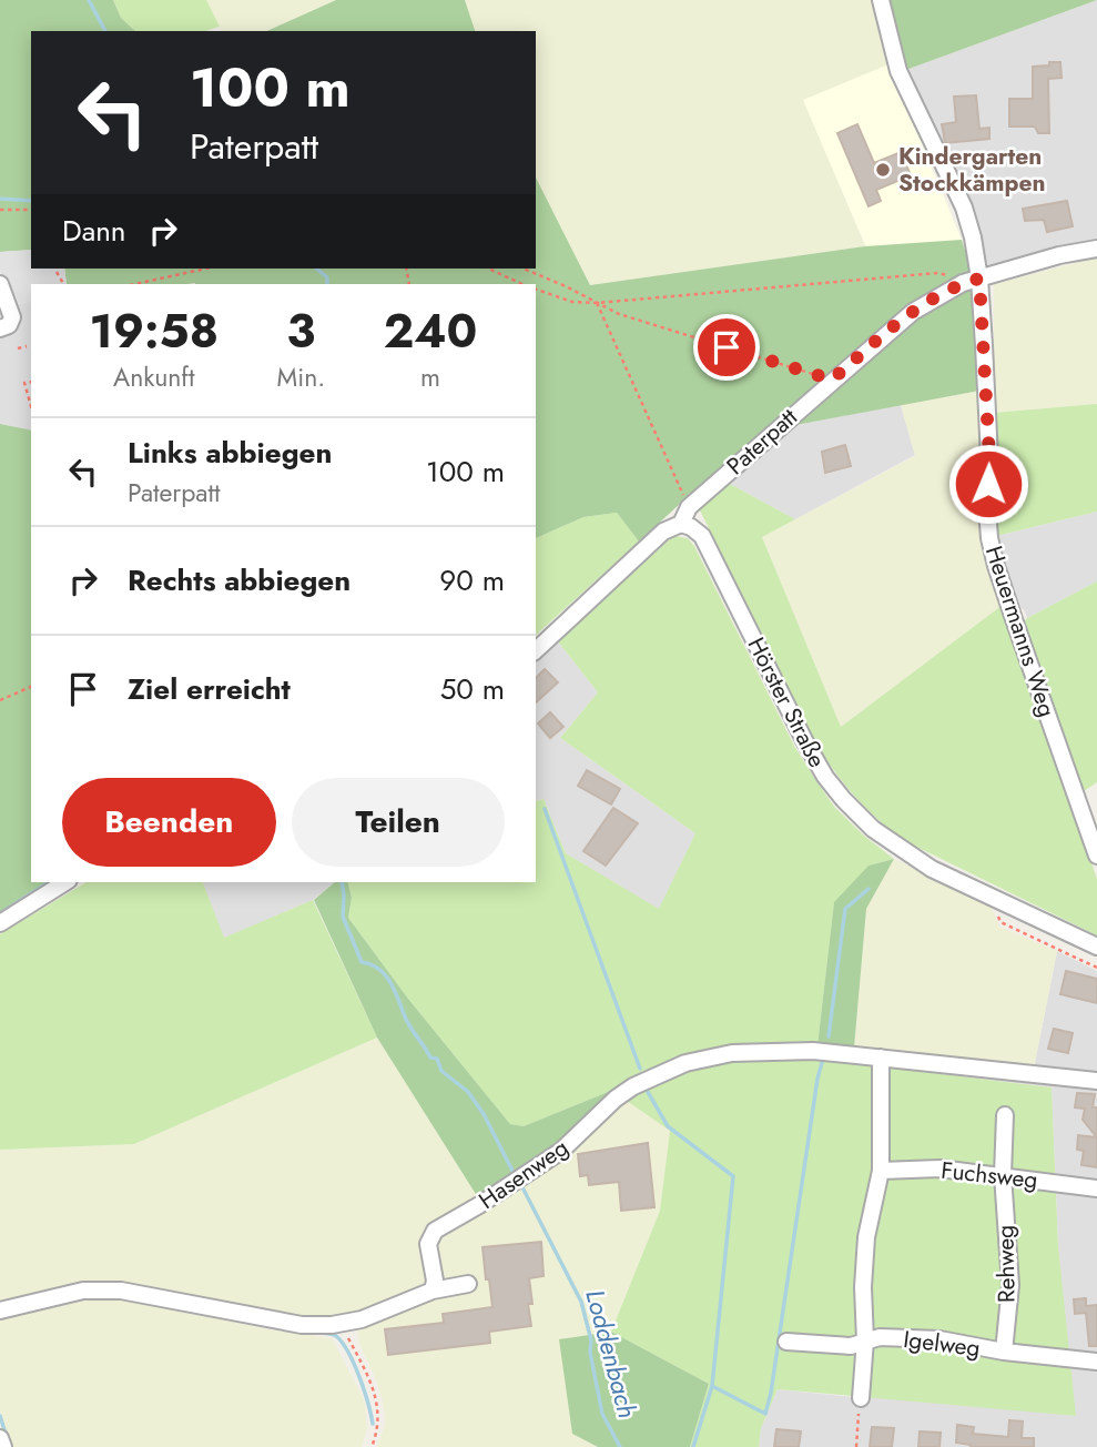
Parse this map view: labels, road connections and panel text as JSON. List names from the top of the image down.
{
  "streets": {
    "street": [
      "Paterpatt",
      "Heuermanns Weg",
      "Hörster Straße",
      "Hasenweg",
      "Fuchsweg",
      "Rehweg",
      "Igelweg"
    ]
  },
  "crossings": [
    ["Paterpatt", "Heuermanns Weg"],
    ["Paterpatt", "Hörster Straße"],
    ["Fuchsweg", "Rehweg"],
    ["Rehweg", "Igelweg"]
  ],
  "water": ["Loddenbach"],
  "places": ["Kindergarten Stockkämpen"],
  "page": {
    "turn": ["100 m", "Paterpatt"],
    "then": "Dann",
    "eta": [
      "19:58",
      "Ankunft",
      "3",
      "Min.",
      "240",
      "m"
    ],
    "list": [
      {
        "name": "Links abbiegen",
        "note": "Paterpatt",
        "value": "100 m"
      },
      {
        "name": "Rechts abbiegen",
        "value": "90 m"
      },
      {
        "name": "Ziel erreicht",
        "value": "50 m"
      }
    ],
    "buttons": ["Beenden", "Teilen"]
  }
}
